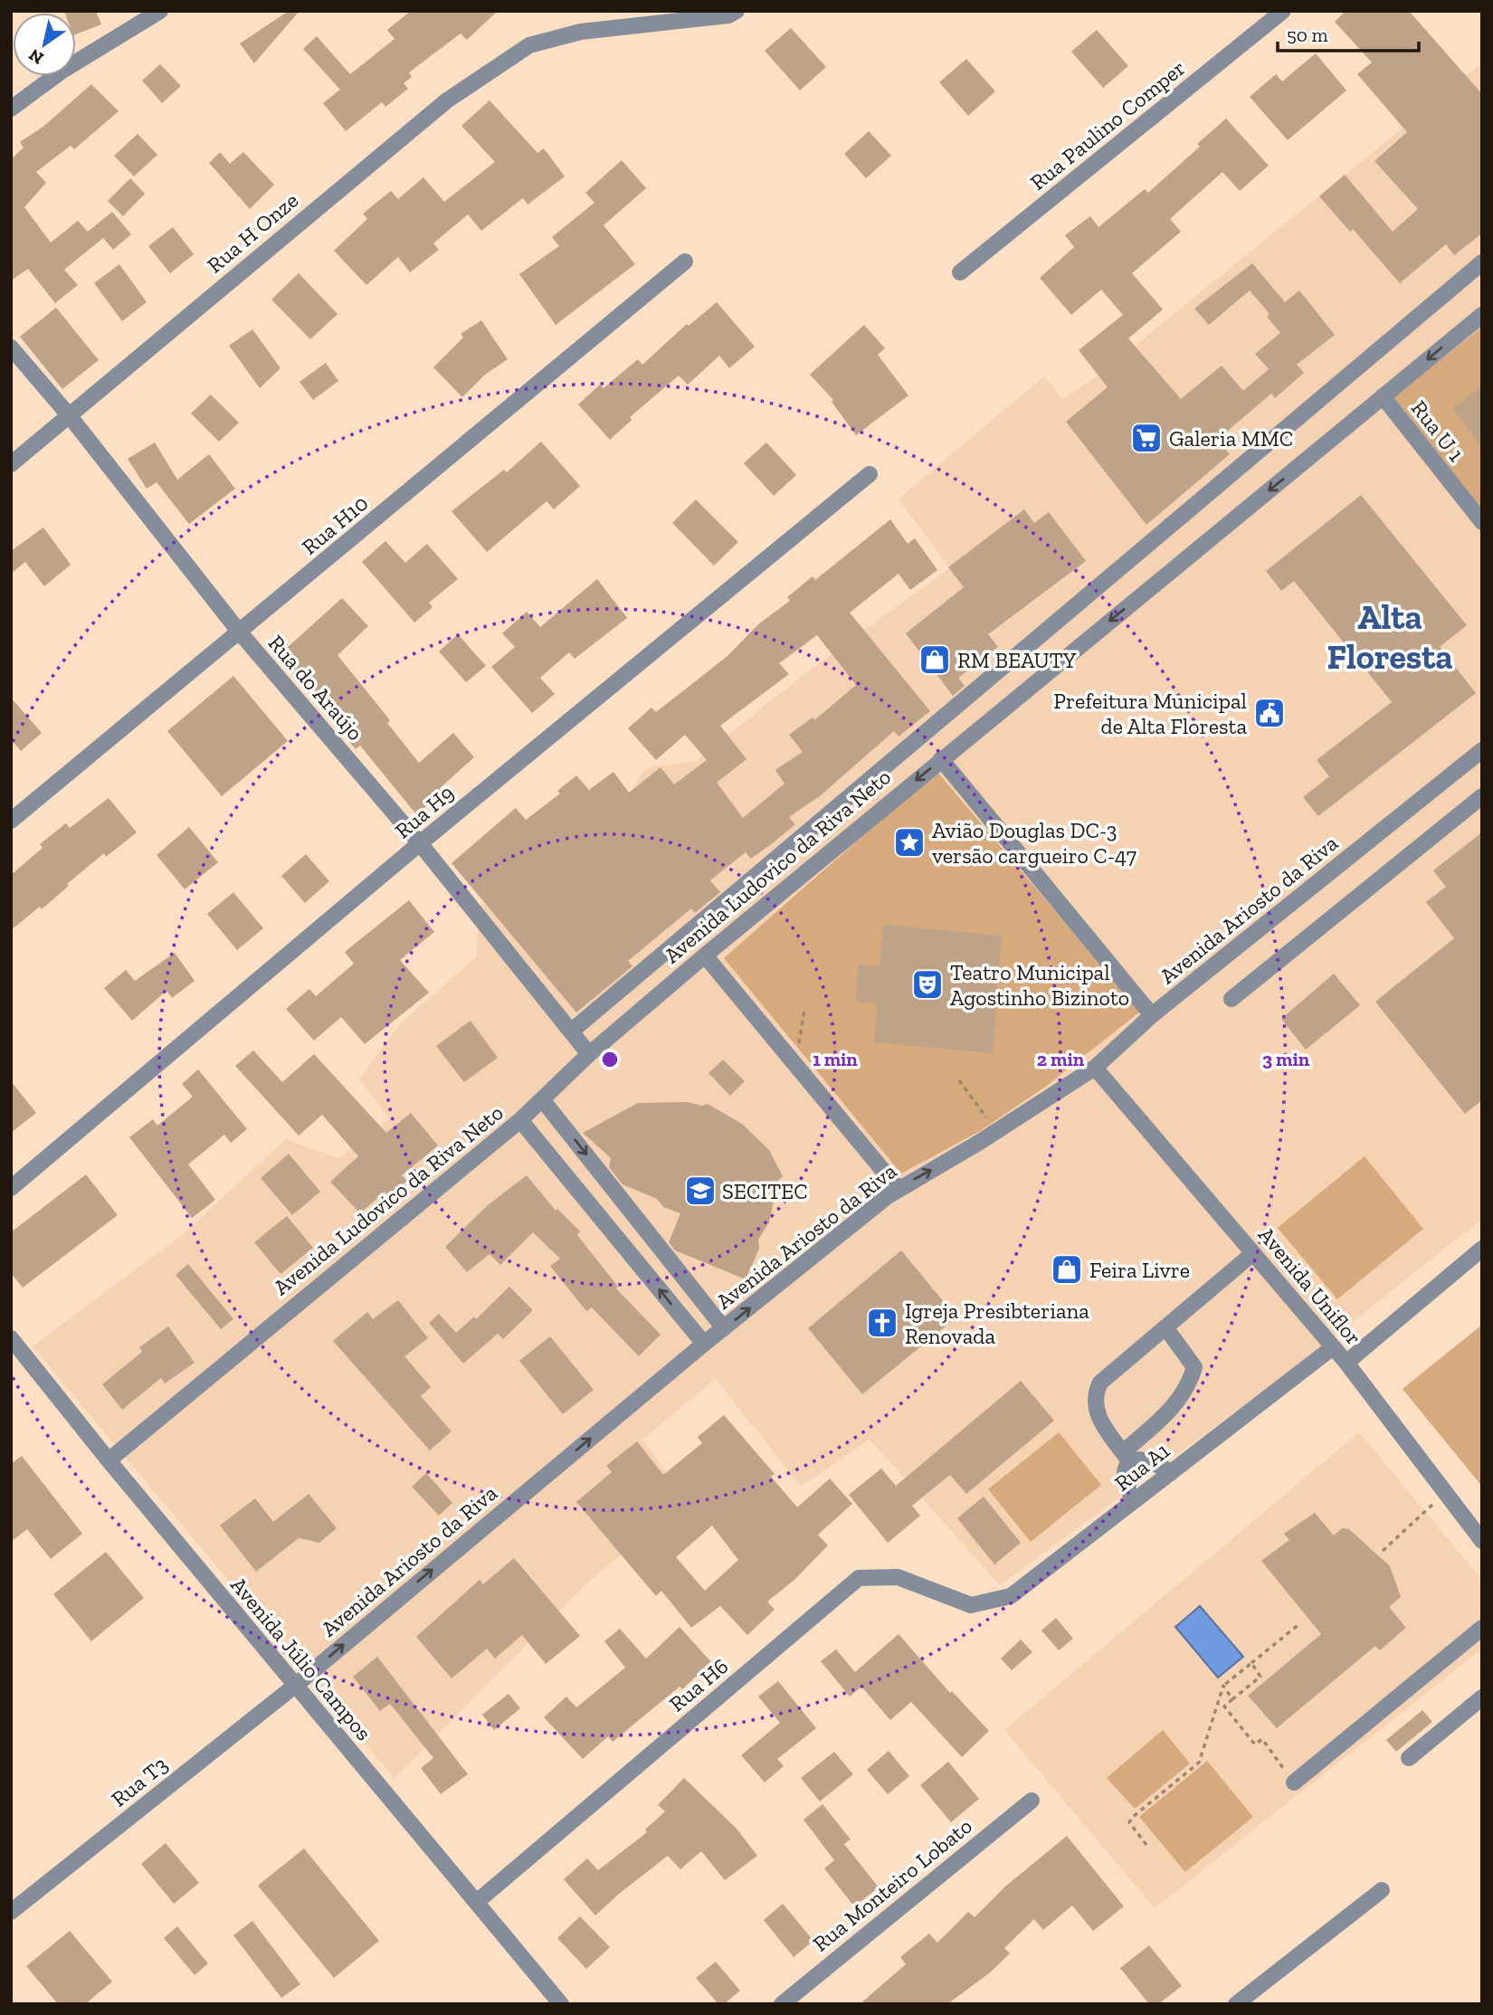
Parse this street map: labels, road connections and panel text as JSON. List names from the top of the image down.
{
  "streets": {
    "street": [
      "Rua Paulino Comper",
      "Rua H Onze",
      "Rua U 1",
      "Rua H10",
      "Rua do Araújo",
      "Rua H9",
      "Avenida Ludovico da Riva Neto",
      "Avenida Ariosto da Riva",
      "Avenida Uniflor",
      "Rua A1",
      "Avenida Júlio Campos",
      "Rua H6",
      "Rua T3",
      "Rua Monteiro Lobato"
    ]
  },
  "crossings": [
    ["Rua H Onze", "Rua do Araújo"],
    ["Rua U 1", "Avenida Ludovico da Riva Neto"],
    ["Rua H10", "Rua do Araújo"],
    ["Rua do Araújo", "Rua H9"],
    ["Rua do Araújo", "Avenida Ludovico da Riva Neto"],
    ["Avenida Ludovico da Riva Neto", "Avenida Júlio Campos"],
    ["Avenida Ariosto da Riva", "Avenida Uniflor"],
    ["Avenida Ariosto da Riva", "Avenida Júlio Campos"],
    ["Avenida Ariosto da Riva", "Rua T3"],
    ["Avenida Uniflor", "Rua A1"],
    ["Rua A1", "Rua H6"],
    ["Avenida Júlio Campos", "Rua H6"],
    ["Avenida Júlio Campos", "Rua T3"]
  ],
  "one_way": ["Avenida Ariosto da Riva"],
  "districts": ["Alta Floresta"],
  "places": {
    "supermarket": ["Galeria MMC"],
    "shop": ["RM BEAUTY", "Feira Livre"],
    "public building": ["Prefeitura Municipal de Alta Floresta"],
    "place": ["Avião Douglas DC-3 versão cargueiro C-47"],
    "theatre": ["Teatro Municipal Agostinho Bizinoto"],
    "school or university": ["SECITEC"],
    "church": ["Igreja Presibteriana Renovada"]
  },
  "scale_bar": "50 m",
  "north": "bottom left",
  "rings": ["1 min", "2 min", "3 min"]
}
